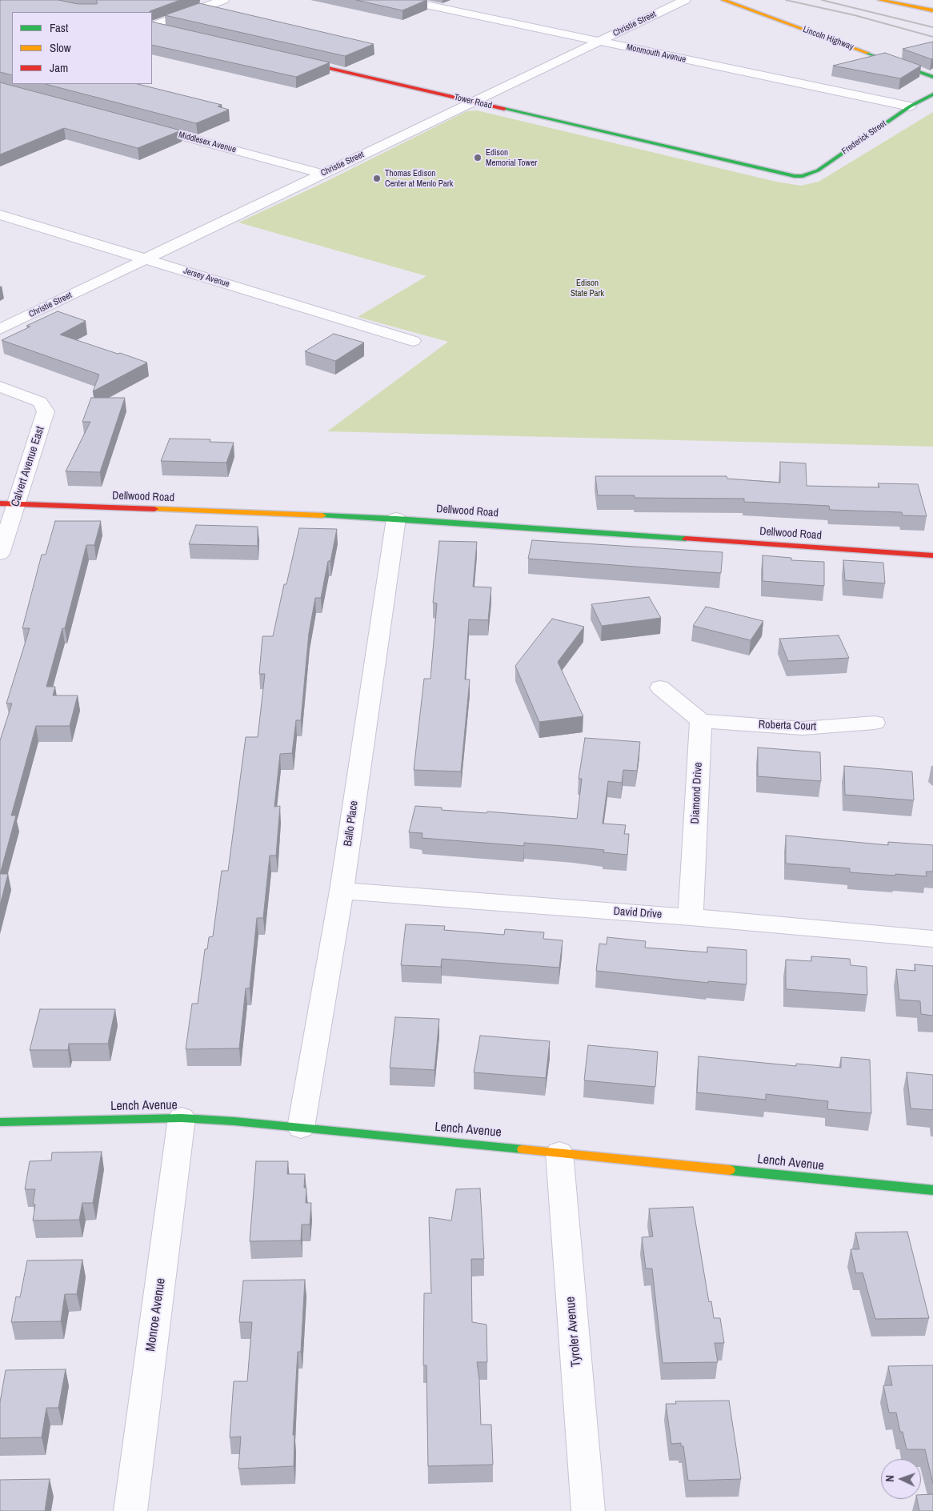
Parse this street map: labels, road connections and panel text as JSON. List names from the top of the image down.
{
  "streets": {
    "street": [
      "Christie Street",
      "Lincoln Highway",
      "Monmouth Avenue",
      "Tower Road",
      "Frederick Street",
      "Middlesex Avenue",
      "Jersey Avenue",
      "Calvert Avenue East",
      "Dellwood Road",
      "Roberta Court",
      "Diamond Drive",
      "Ballo Place",
      "David Drive",
      "Lench Avenue",
      "Monroe Avenue",
      "Tyroler Avenue"
    ]
  },
  "crossings": [
    ["Christie Street", "Monmouth Avenue"],
    ["Christie Street", "Tower Road"],
    ["Christie Street", "Middlesex Avenue"],
    ["Christie Street", "Jersey Avenue"],
    ["Monmouth Avenue", "Frederick Street"],
    ["Tower Road", "Frederick Street"],
    ["Calvert Avenue East", "Dellwood Road"],
    ["Dellwood Road", "Ballo Place"],
    ["Roberta Court", "Diamond Drive"],
    ["Diamond Drive", "David Drive"],
    ["Ballo Place", "David Drive"],
    ["Ballo Place", "Lench Avenue"],
    ["Lench Avenue", "Monroe Avenue"],
    ["Lench Avenue", "Tyroler Avenue"]
  ],
  "parks": ["Edison State Park"],
  "places": ["Edison Memorial Tower", "Thomas Edison Center at Menlo Park"],
  "legend": ["Fast", "Slow", "Jam"],
  "north": "left"
}
